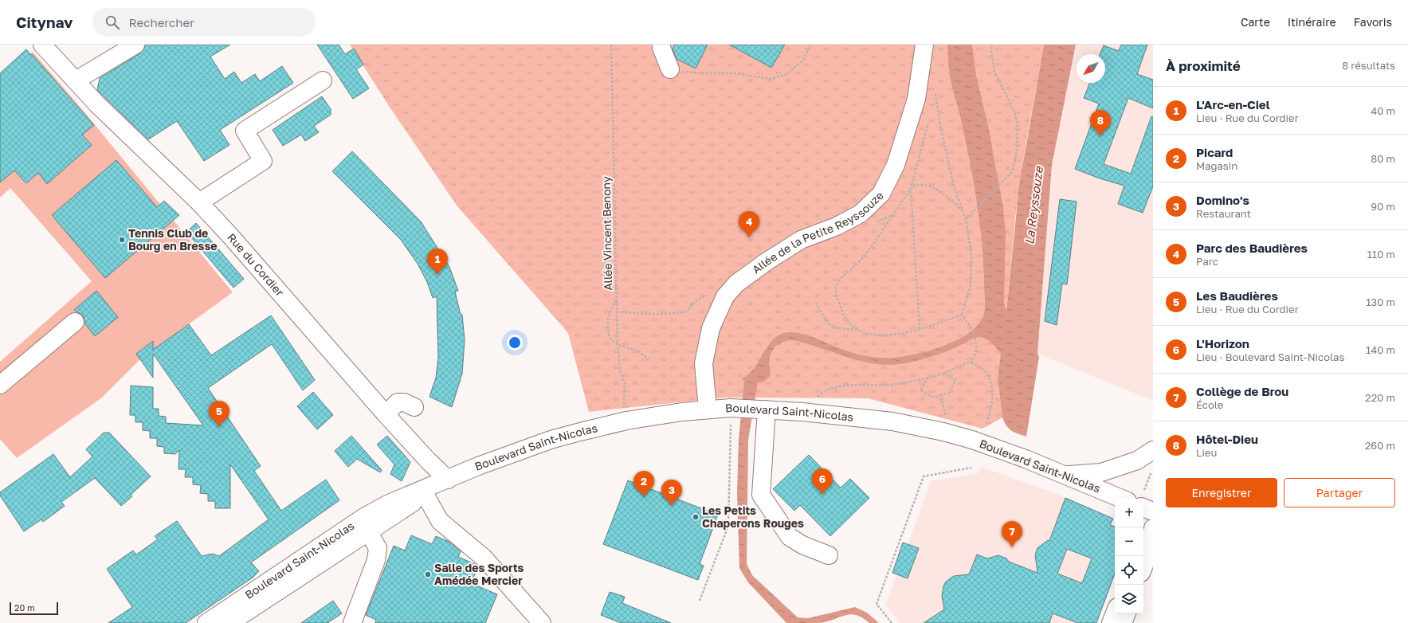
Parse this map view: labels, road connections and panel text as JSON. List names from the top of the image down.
{
  "streets": {
    "street": ["Allée de la Petite Reyssouze", "Rue du Cordier", "Boulevard Saint-Nicolas"],
    "path": ["Allée Vincent Benony"]
  },
  "crossings": [
    ["Allée de la Petite Reyssouze", "Boulevard Saint-Nicolas"],
    ["Allée Vincent Benony", "Boulevard Saint-Nicolas"],
    ["Rue du Cordier", "Boulevard Saint-Nicolas"]
  ],
  "water": ["La Reyssouze"],
  "places": ["Tennis Club de Bourg en Bresse", "Les Petits Chaperons Rouges", "Salle des Sports Amédée Mercier"],
  "scale_bar": "20 m",
  "north": "bottom left",
  "page": {
    "header": "Citynav",
    "search": "Rechercher",
    "nav": ["Carte", "Itinéraire", "Favoris"],
    "heading": ["À proximité", "8 résultats"],
    "list": [
      {
        "mark": "1",
        "name": "L'Arc-en-Ciel",
        "note": "Lieu · Rue du Cordier",
        "value": "40 m"
      },
      {
        "mark": "2",
        "name": "Picard",
        "note": "Magasin",
        "value": "80 m"
      },
      {
        "mark": "3",
        "name": "Domino's",
        "note": "Restaurant",
        "value": "90 m"
      },
      {
        "mark": "4",
        "name": "Parc des Baudières",
        "note": "Parc",
        "value": "110 m"
      },
      {
        "mark": "5",
        "name": "Les Baudières",
        "note": "Lieu · Rue du Cordier",
        "value": "130 m"
      },
      {
        "mark": "6",
        "name": "L'Horizon",
        "note": "Lieu · Boulevard Saint-Nicolas",
        "value": "140 m"
      },
      {
        "mark": "7",
        "name": "Collège de Brou",
        "note": "École",
        "value": "220 m"
      },
      {
        "mark": "8",
        "name": "Hôtel-Dieu",
        "note": "Lieu",
        "value": "260 m"
      }
    ],
    "pins": [
      "8",
      "4",
      "1",
      "5",
      "6",
      "2",
      "3",
      "7"
    ],
    "buttons": ["Enregistrer", "Partager"],
    "map_buttons": ["+", "−"],
    "scale": "20 m"
  }
}
